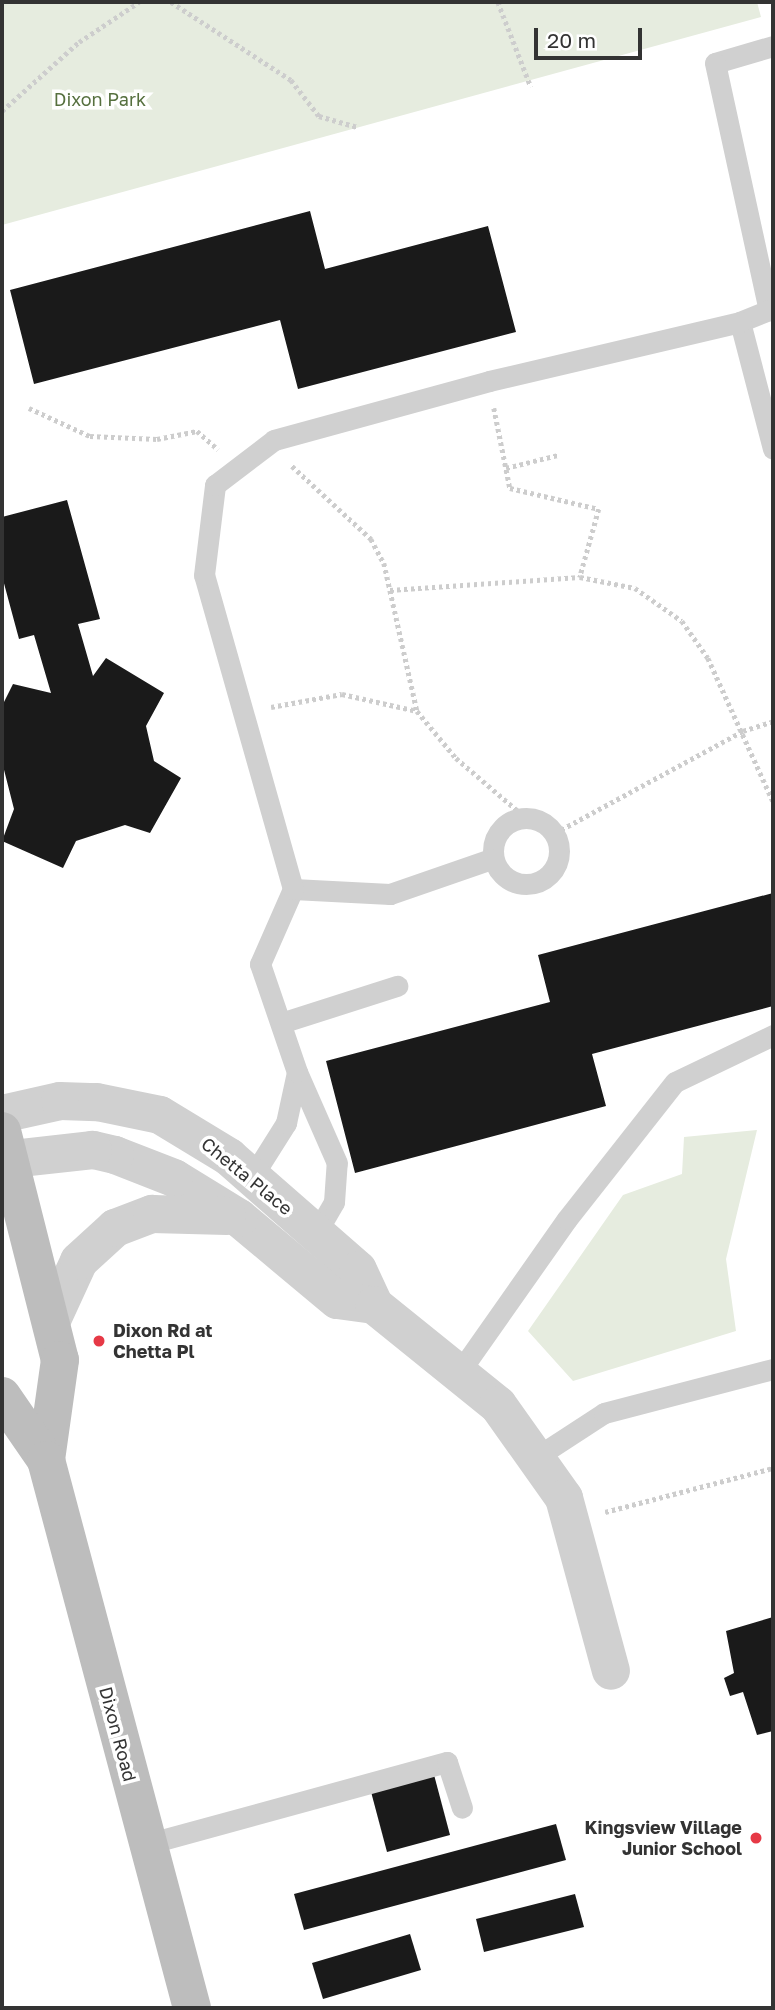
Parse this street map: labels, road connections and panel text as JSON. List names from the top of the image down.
{
  "streets": {
    "main road": ["Dixon Road"],
    "street": ["Chetta Place"]
  },
  "crossings": [
    ["Chetta Place", "Dixon Road"]
  ],
  "parks": ["Dixon Park"],
  "places": ["Dixon Rd at Chetta Pl", "Kingsview Village Junior School"],
  "scale_bar": "20 m"
}
